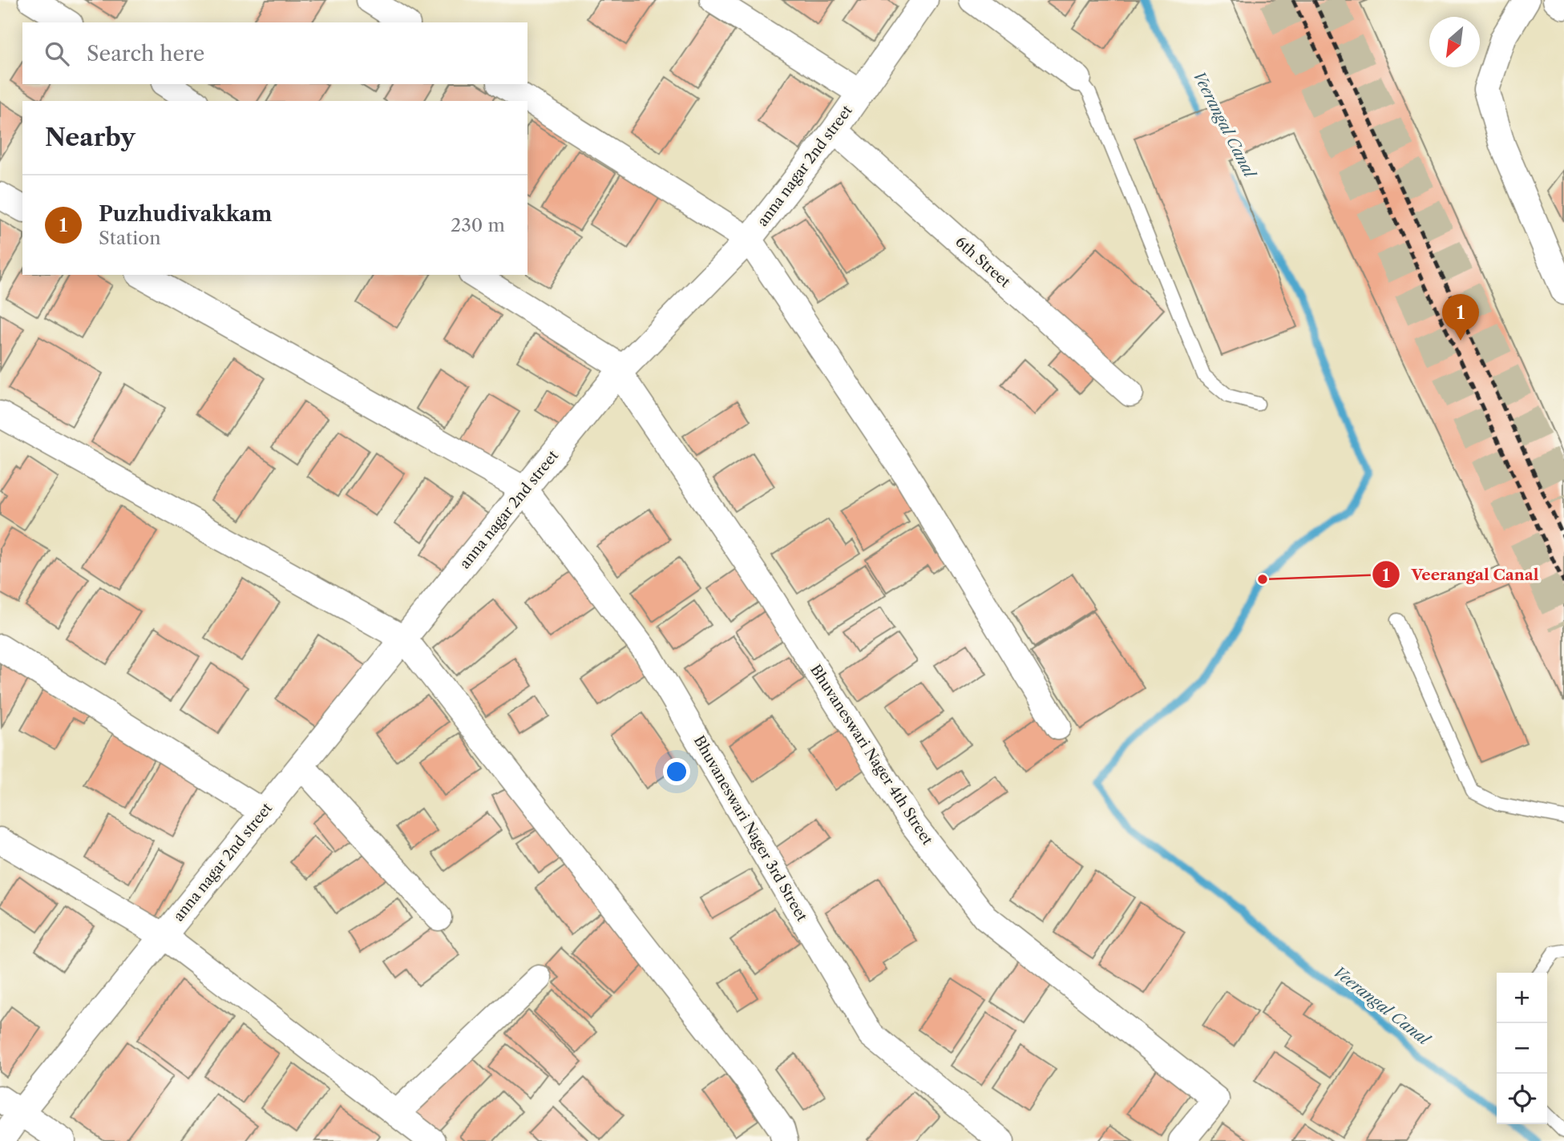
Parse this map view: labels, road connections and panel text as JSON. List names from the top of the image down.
{
  "streets": {
    "street": [
      "anna nagar 2nd street",
      "6th Street",
      "Bhuvaneswari Nager 4th Street",
      "Bhuvaneswari Nager 3rd Street"
    ]
  },
  "crossings": [
    ["anna nagar 2nd street", "6th Street"],
    ["anna nagar 2nd street", "Bhuvaneswari Nager 4th Street"],
    ["anna nagar 2nd street", "Bhuvaneswari Nager 3rd Street"]
  ],
  "water": ["Veerangal Canal"],
  "places": ["Veerangal Canal"],
  "north": "bottom left",
  "page": {
    "search": "Search here",
    "heading": "Nearby",
    "list": [
      {
        "mark": "1",
        "name": "Puzhudivakkam",
        "note": "Station",
        "value": "230 m"
      }
    ],
    "pins": "1",
    "map_buttons": ["+", "−"]
  }
}
